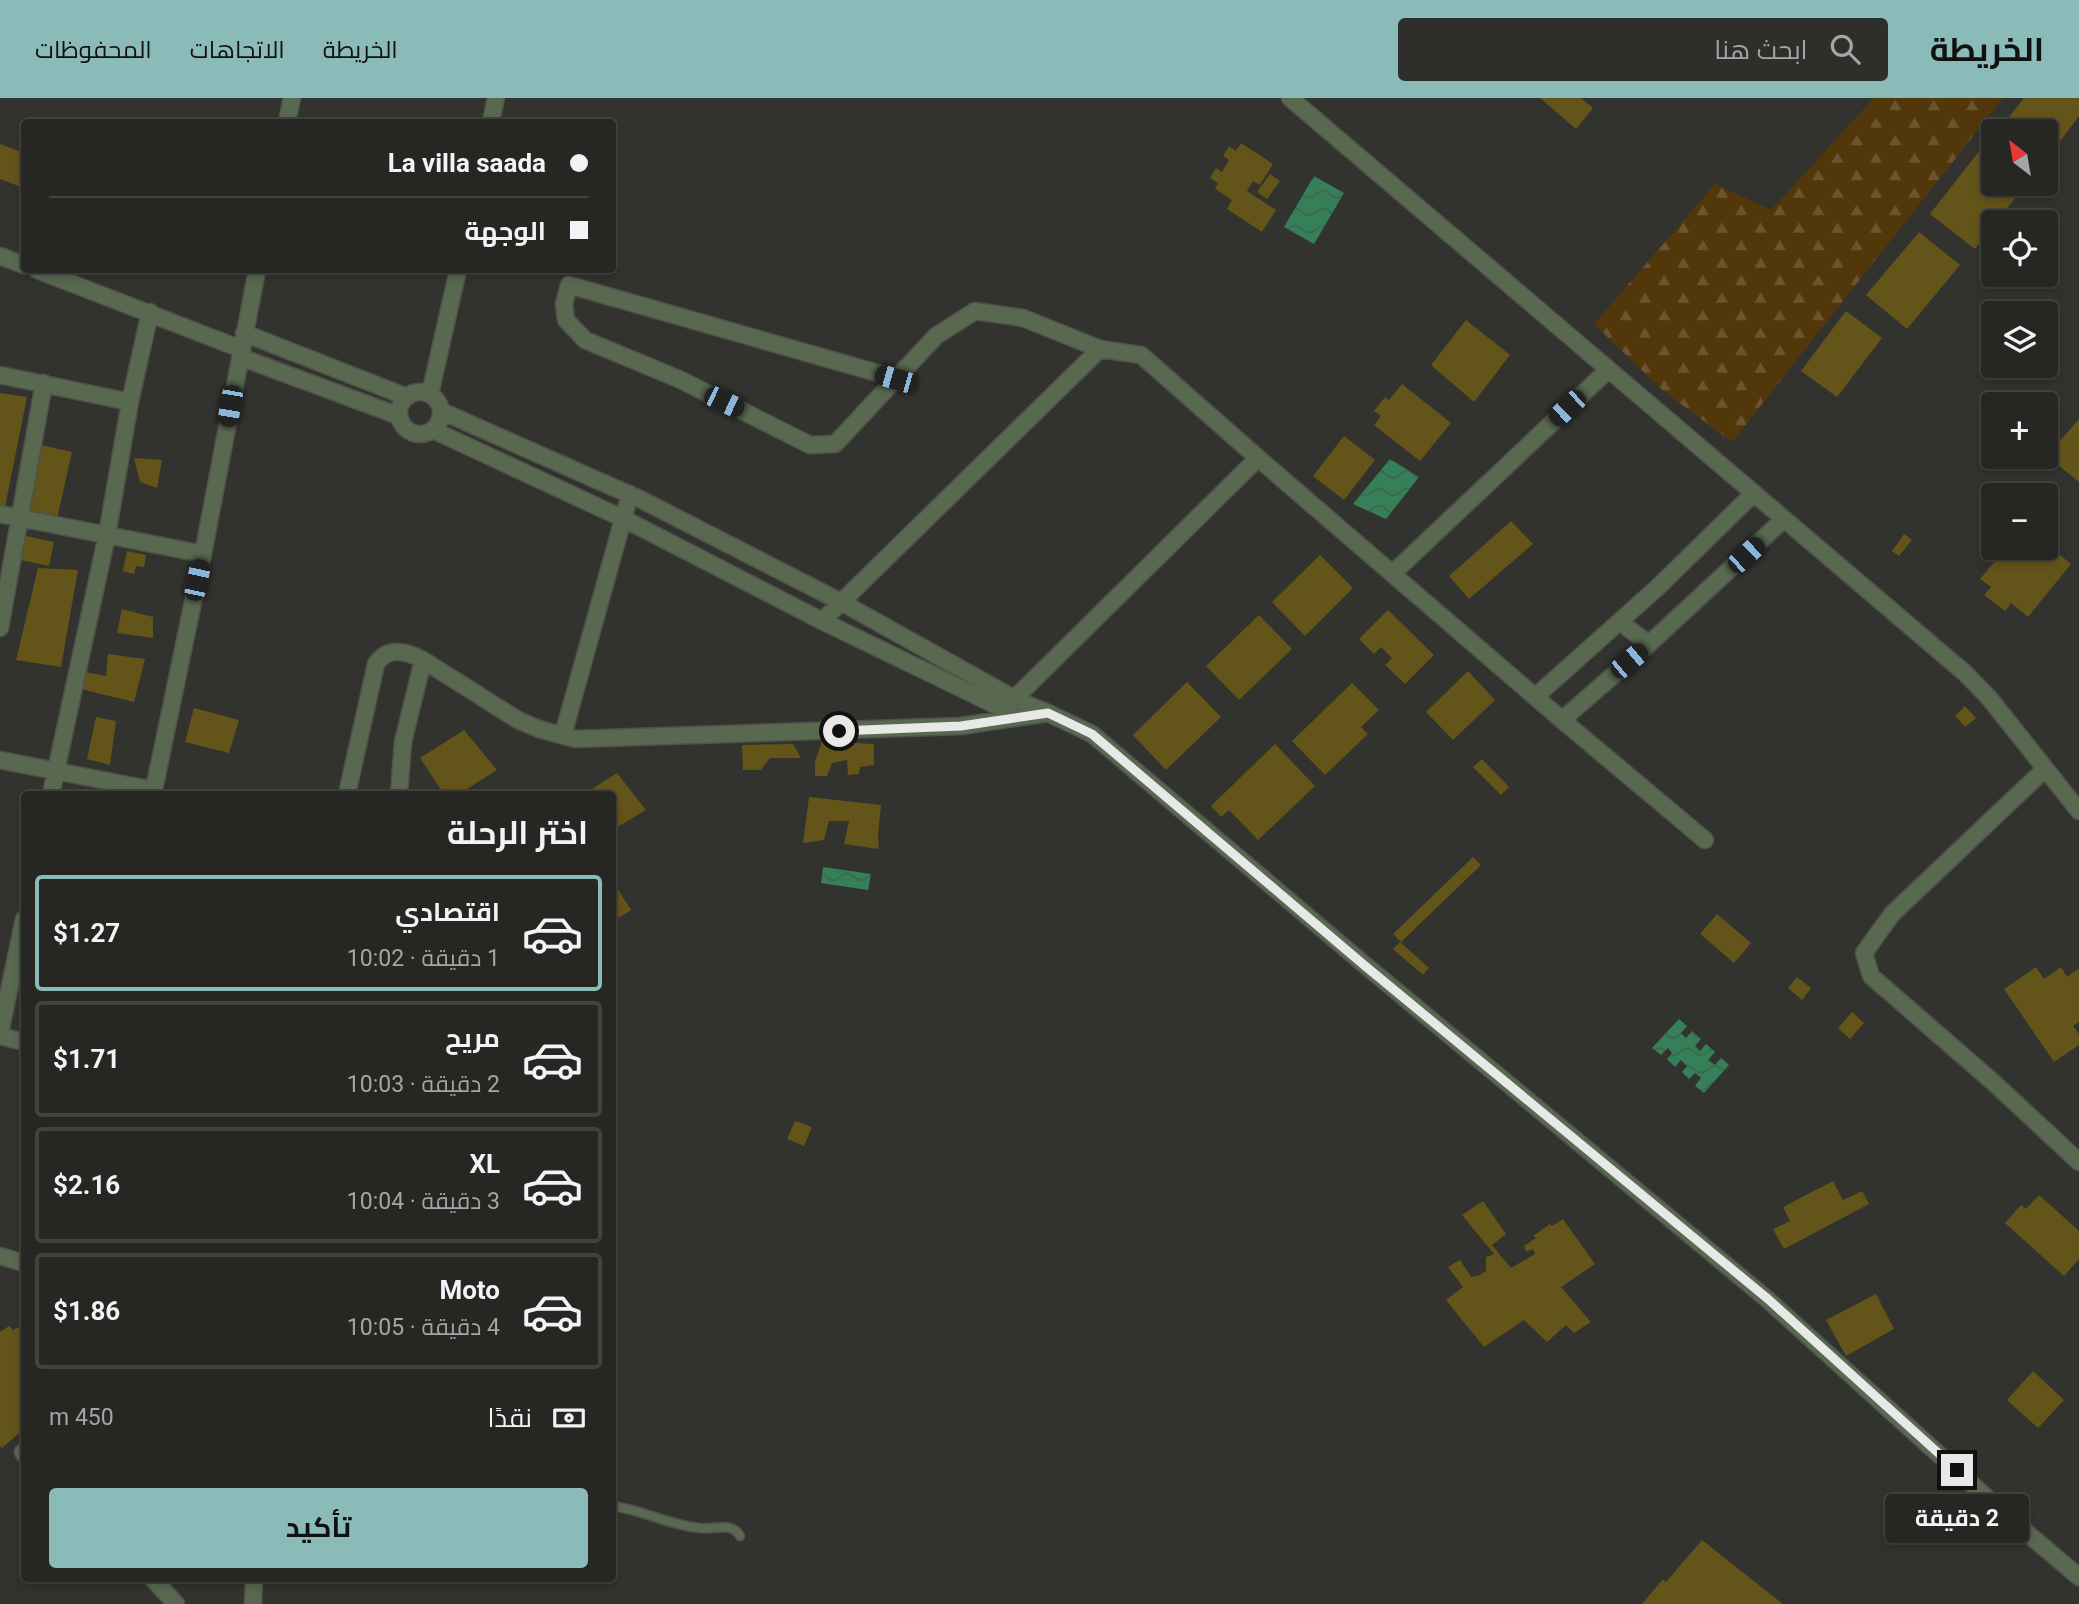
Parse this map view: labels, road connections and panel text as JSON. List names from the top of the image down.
{
  "north": "top left",
  "page": {
    "header": "الخريطة",
    "search": "ابحث هنا",
    "nav": ["الخريطة", "الاتجاهات", "المحفوظات"],
    "map_buttons": ["+", "−"],
    "banner": ["La villa saada", "الوجهة"],
    "heading": "اختر الرحلة",
    "list": [
      {
        "name": "اقتصادي",
        "note": "1 دقيقة · 10:02",
        "value": "$1.27"
      },
      {
        "name": "مريح",
        "note": "2 دقيقة · 10:03",
        "value": "$1.71"
      },
      {
        "name": "XL",
        "note": "3 دقيقة · 10:04",
        "value": "$2.16"
      },
      {
        "name": "Moto",
        "note": "4 دقيقة · 10:05",
        "value": "$1.86"
      }
    ],
    "pay": ["نقدًا", "450 m"],
    "buttons": "تأكيد",
    "bubble": "2 دقيقة"
  }
}
